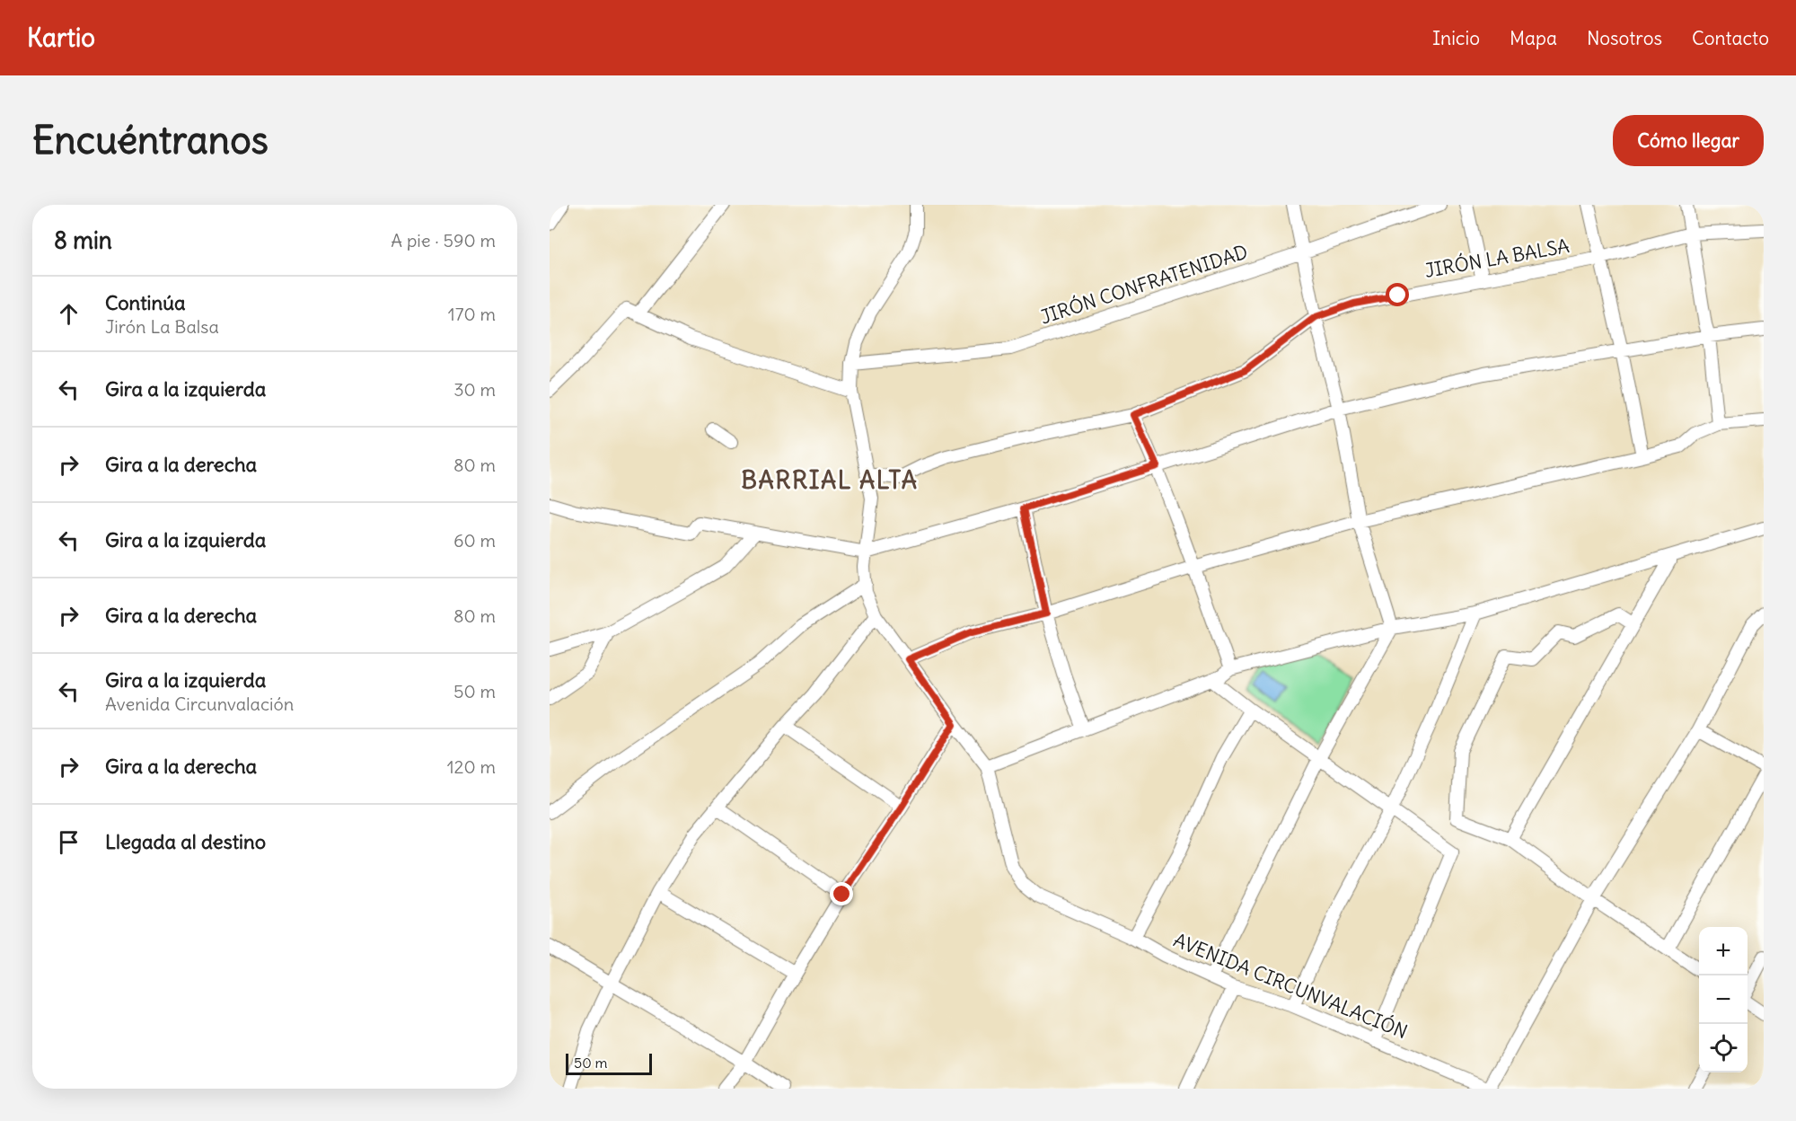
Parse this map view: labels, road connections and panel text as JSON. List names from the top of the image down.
{
  "streets": {
    "street": ["JIRÓN LA BALSA", "JIRÓN CONFRATENIDAD", "AVENIDA CIRCUNVALACIÓN"]
  },
  "crossings": [
    ["JIRÓN LA BALSA", "AVENIDA CIRCUNVALACIÓN"],
    ["JIRÓN CONFRATENIDAD", "AVENIDA CIRCUNVALACIÓN"]
  ],
  "districts": ["BARRIAL ALTA"],
  "scale_bar": "50 m",
  "page": {
    "header": "Kartio",
    "nav": [
      "Inicio",
      "Mapa",
      "Nosotros",
      "Contacto"
    ],
    "buttons": "Cómo llegar",
    "title": "Encuéntranos",
    "heading": ["8 min", "A pie · 590 m"],
    "list": [
      ["Continúa", "Jirón La Balsa", "170 m"],
      ["Gira a la izquierda", "30 m"],
      ["Gira a la derecha", "80 m"],
      ["Gira a la izquierda", "60 m"],
      ["Gira a la derecha", "80 m"],
      ["Gira a la izquierda", "Avenida Circunvalación", "50 m"],
      ["Gira a la derecha", "120 m"],
      "Llegada al destino"
    ],
    "map_buttons": ["+", "−"],
    "scale": "50 m"
  }
}
